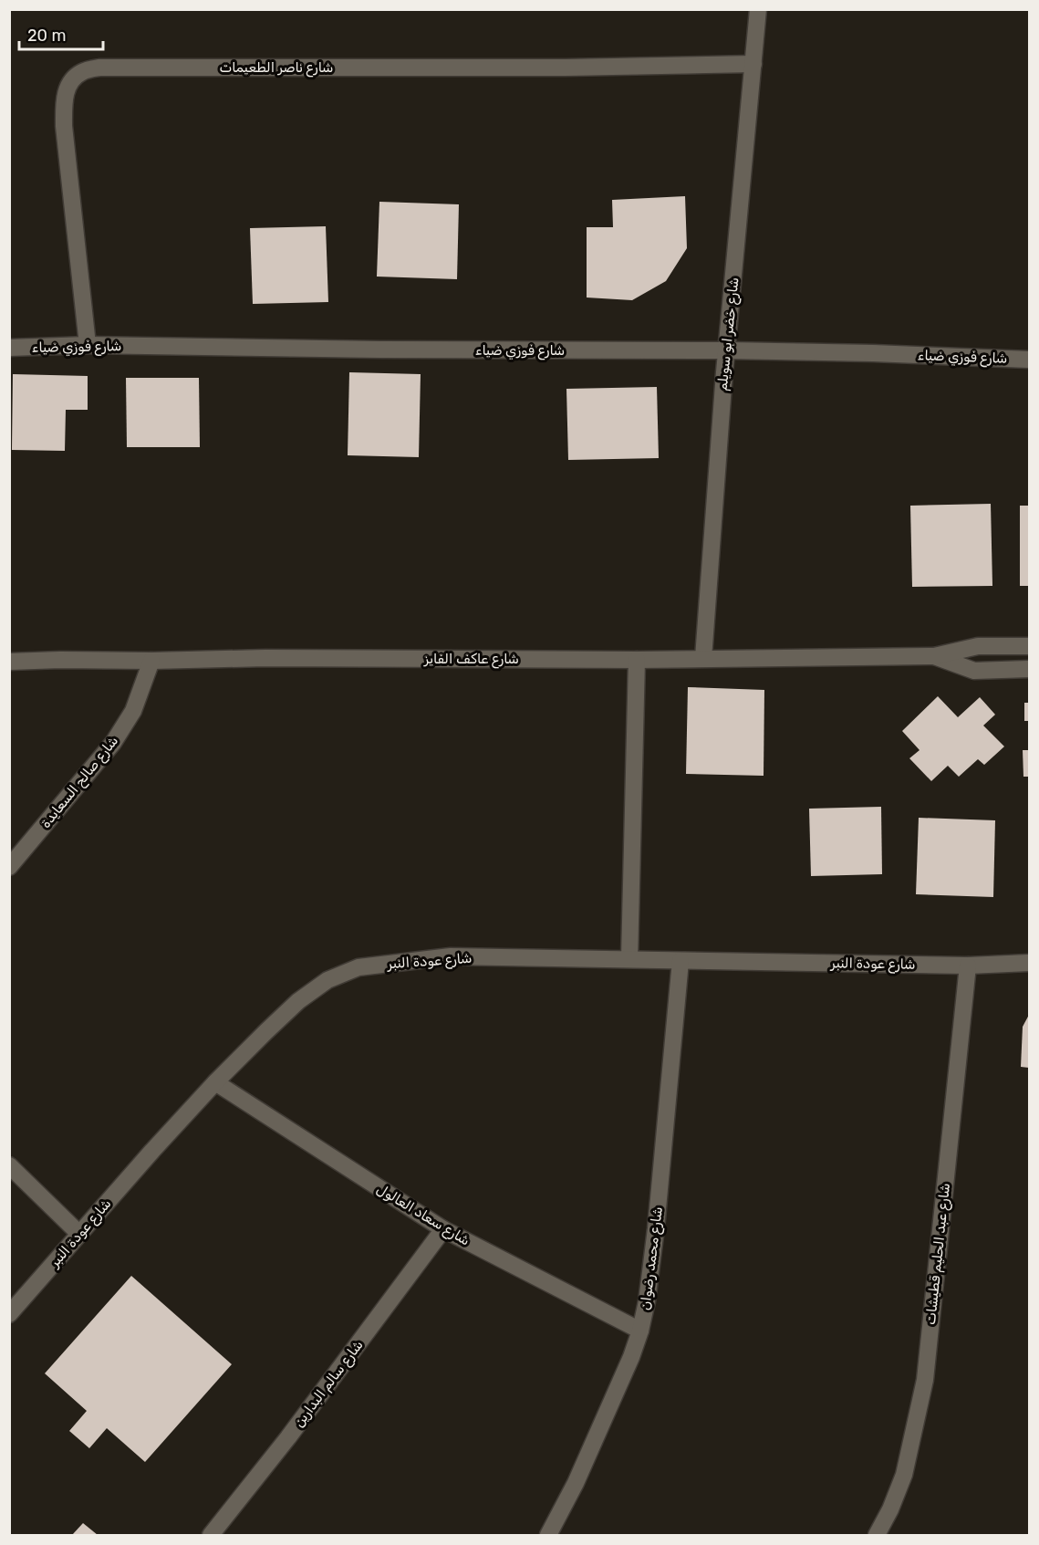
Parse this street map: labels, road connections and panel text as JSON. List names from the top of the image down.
{
  "streets": {
    "street": [
      "شارع ناصر الطعيمات",
      "شارع خضر ابو سويلم",
      "شارع فوزي ضياء",
      "شارع عاكف الفايز",
      "شارع صالح السعايدة",
      "شارع عودة النبر",
      "شارع سعاد العالول",
      "شارع عبد الحليم قطيشات",
      "شارع محمد رضوان",
      "شارع سالم البدارين"
    ]
  },
  "crossings": [
    ["شارع ناصر الطعيمات", "شارع خضر ابو سويلم"],
    ["شارع ناصر الطعيمات", "شارع فوزي ضياء"],
    ["شارع خضر ابو سويلم", "شارع فوزي ضياء"],
    ["شارع خضر ابو سويلم", "شارع عاكف الفايز"],
    ["شارع عاكف الفايز", "شارع صالح السعايدة"],
    ["شارع عودة النبر", "شارع سعاد العالول"],
    ["شارع عودة النبر", "شارع عبد الحليم قطيشات"],
    ["شارع عودة النبر", "شارع محمد رضوان"],
    ["شارع سعاد العالول", "شارع محمد رضوان"],
    ["شارع سعاد العالول", "شارع سالم البدارين"]
  ],
  "scale_bar": "20 m"
}
